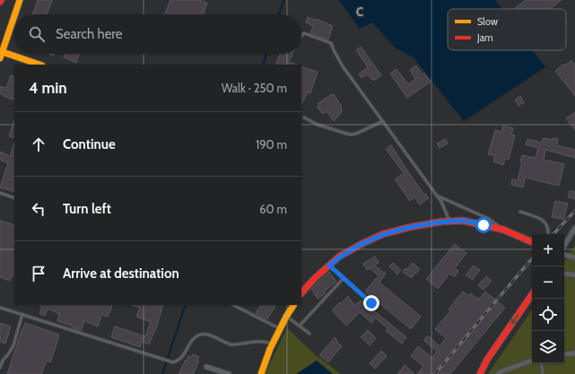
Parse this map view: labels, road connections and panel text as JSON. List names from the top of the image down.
{
  "legend": ["Slow", "Jam"],
  "page": {
    "search": "Search here",
    "heading": ["4 min", "Walk · 250 m"],
    "list": [
      ["Continue", "190 m"],
      ["Turn left", "60 m"],
      "Arrive at destination"
    ],
    "map_buttons": ["+", "−"]
  },
  "grid": {
    "columns": ["C"]
  }
}
